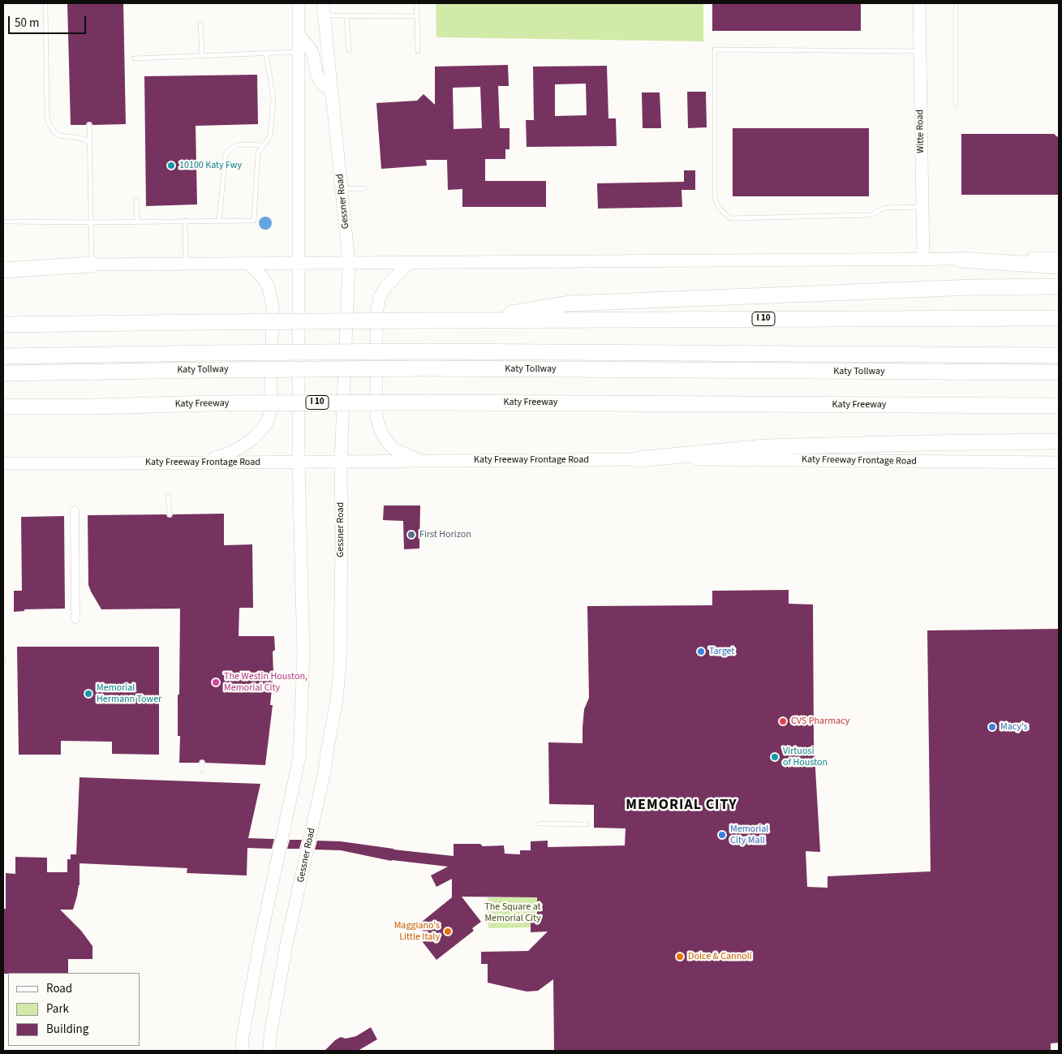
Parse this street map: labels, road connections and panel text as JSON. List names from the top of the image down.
{
  "streets": {
    "highway": ["I 10", "Katy Tollway", "Katy Freeway"],
    "main road": ["Witte Road", "Gessner Road", "Katy Freeway Frontage Road"]
  },
  "crossings": [
    ["Gessner Road", "Katy Freeway Frontage Road"]
  ],
  "districts": ["MEMORIAL CITY"],
  "parks": ["The Square at Memorial City"],
  "places": [
    "10100 Katy Fwy",
    "First Horizon",
    "Target",
    "The Westin Houston, Memorial City",
    "Memorial Hermann Tower",
    "CVS Pharmacy",
    "Macy's",
    "Virtuosi of Houston",
    "Memorial City Mall",
    "Maggiano's Little Italy",
    "Dolce & Cannoli"
  ],
  "legend": ["Road", "Park", "Building"],
  "scale_bar": "50 m"
}
